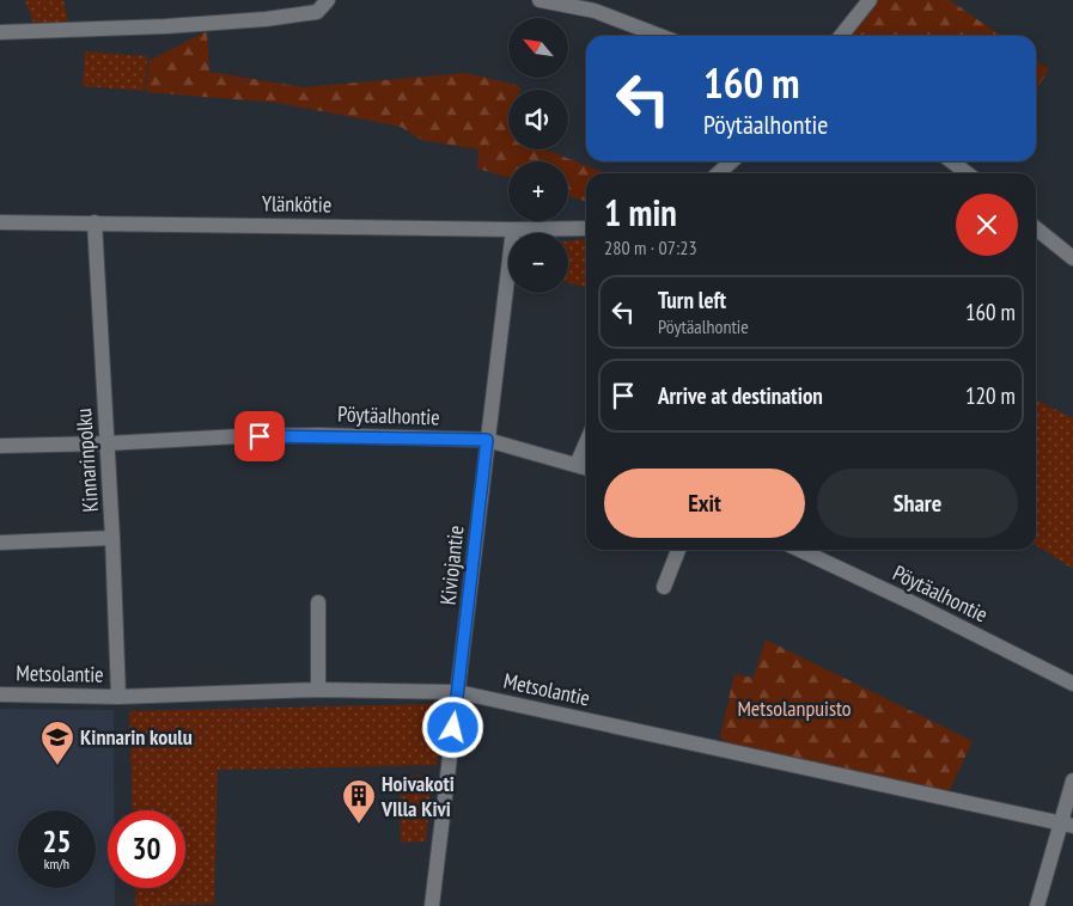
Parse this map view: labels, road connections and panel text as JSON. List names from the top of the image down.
{
  "streets": {
    "street": [
      "Ylänkötie",
      "Pöytäalhontie",
      "Kinnarinpolku",
      "Kiviojantie",
      "Metsolantie"
    ]
  },
  "crossings": [
    ["Ylänkötie", "Kinnarinpolku"],
    ["Ylänkötie", "Kiviojantie"],
    ["Pöytäalhontie", "Kinnarinpolku"],
    ["Pöytäalhontie", "Kiviojantie"],
    ["Kinnarinpolku", "Metsolantie"],
    ["Kiviojantie", "Metsolantie"]
  ],
  "parks": ["Metsolanpuisto"],
  "places": {
    "school or university": ["Kinnarin koulu"],
    "building": ["Hoivakoti VIlla Kivi"]
  },
  "north": "top left",
  "page": {
    "map_buttons": ["+", "−"],
    "turn": ["160 m", "Pöytäalhontie"],
    "heading": ["1 min", "280 m · 07:23"],
    "list": [
      {
        "name": "Turn left",
        "note": "Pöytäalhontie",
        "value": "160 m"
      },
      {
        "name": "Arrive at destination",
        "value": "120 m"
      }
    ],
    "buttons": ["Exit", "Share"],
    "speed": "25 km/h",
    "limit": "30"
  }
}
